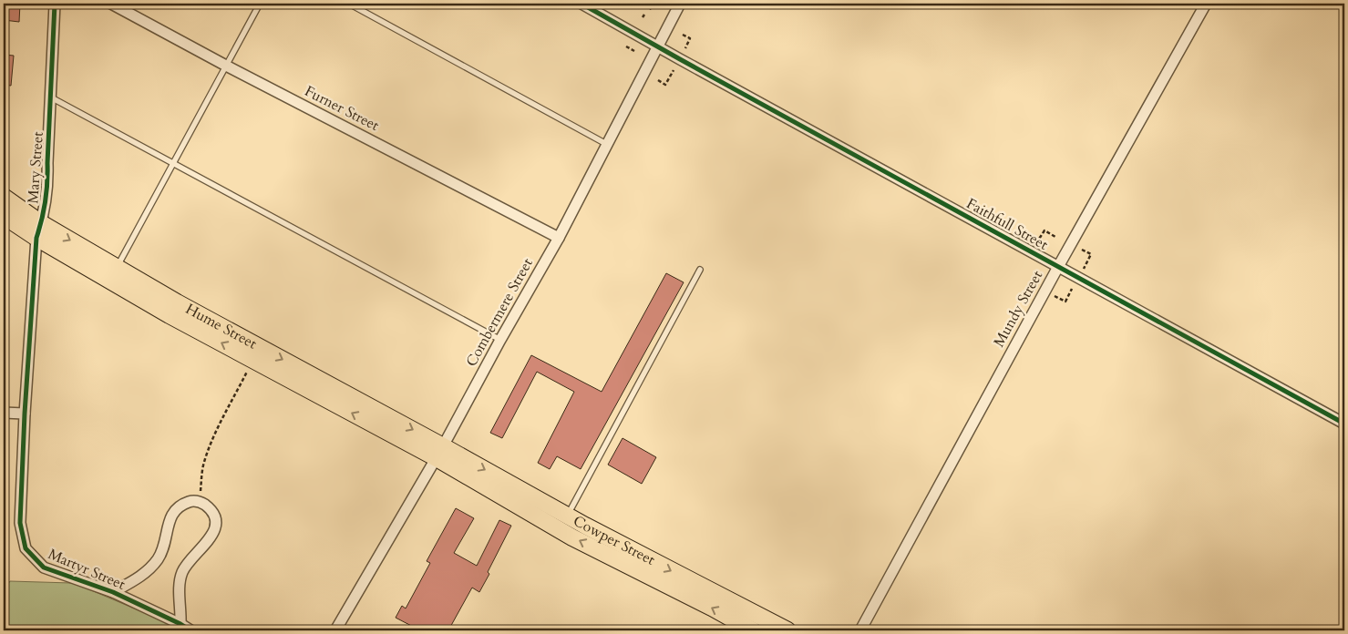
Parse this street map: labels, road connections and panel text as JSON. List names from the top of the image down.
{
  "streets": {
    "main road": ["Hume Street", "Cowper Street"],
    "street": [
      "Furner Street",
      "Mary Street",
      "Faithfull Street",
      "Mundy Street",
      "Combermere Street",
      "Martyr Street"
    ]
  },
  "crossings": [
    ["Furner Street", "Combermere Street"],
    ["Mary Street", "Hume Street"],
    ["Mary Street", "Martyr Street"],
    ["Faithfull Street", "Mundy Street"],
    ["Faithfull Street", "Combermere Street"],
    ["Combermere Street", "Hume Street"],
    ["Combermere Street", "Cowper Street"],
    ["Hume Street", "Cowper Street"]
  ]
}
